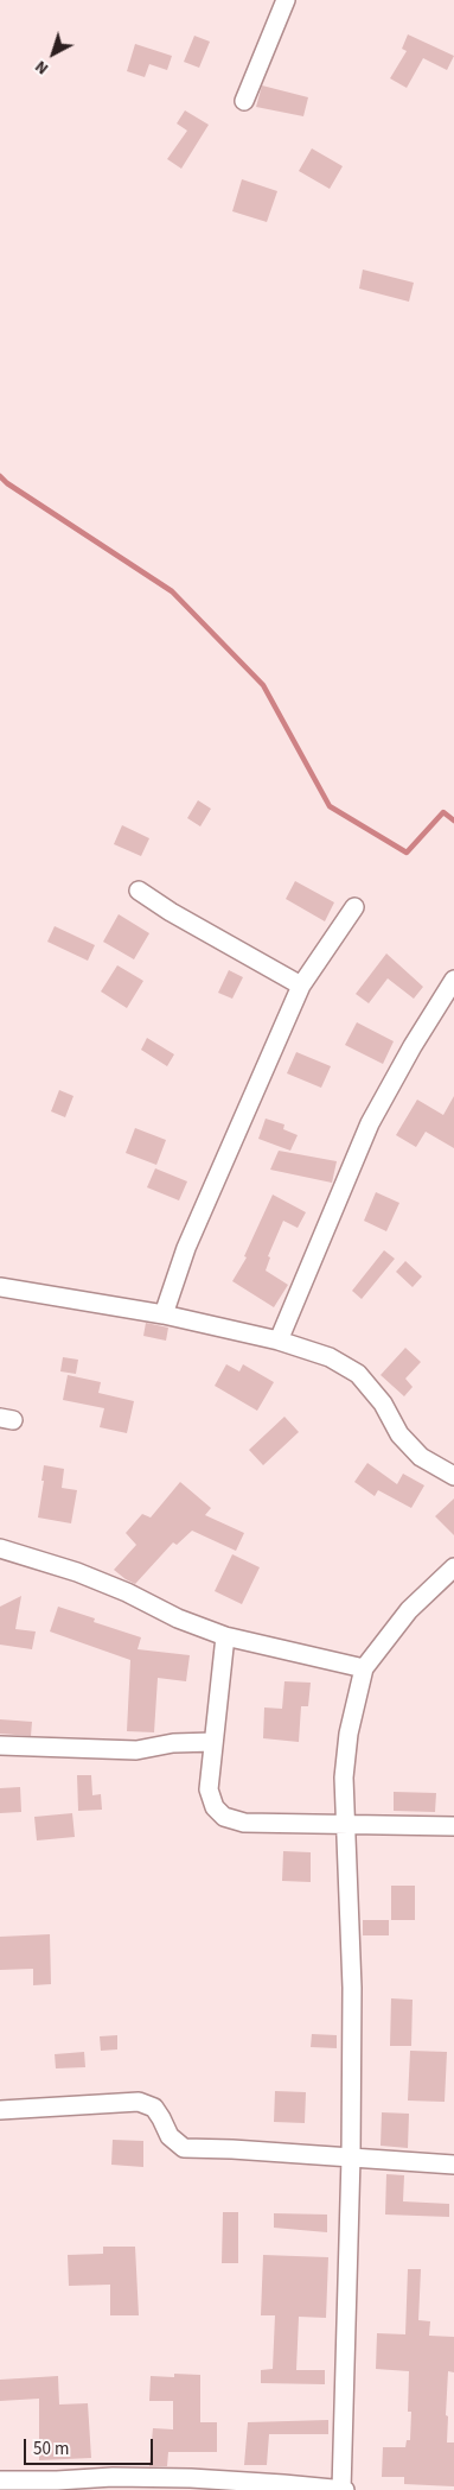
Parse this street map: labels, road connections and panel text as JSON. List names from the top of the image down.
{
  "scale_bar": "50 m",
  "north": "bottom left"
}
